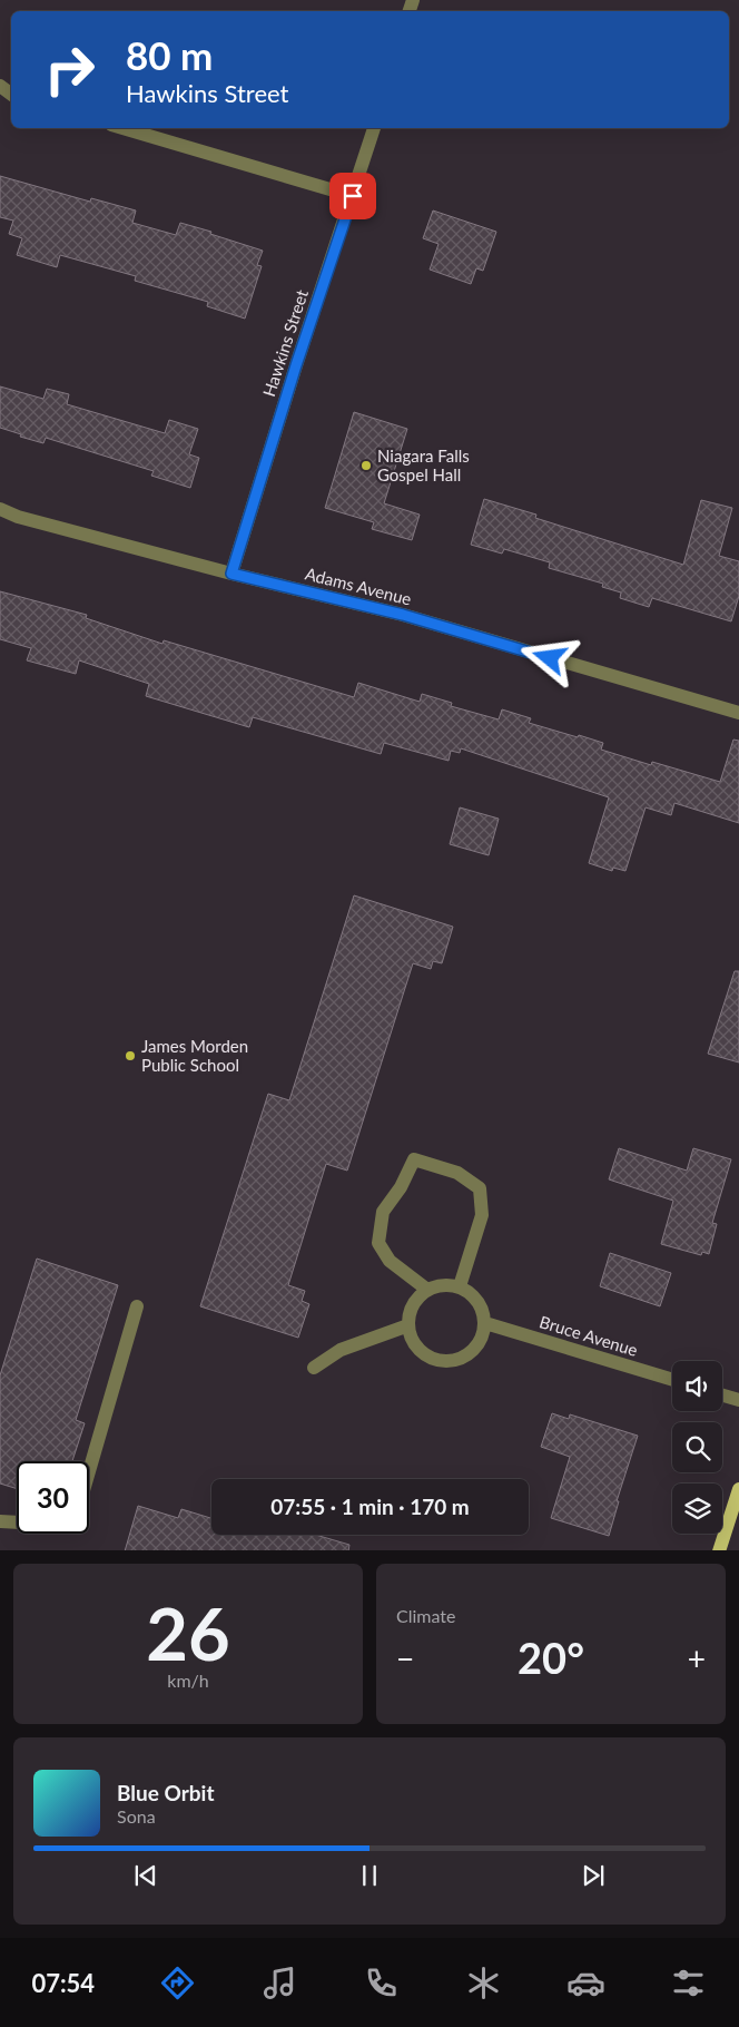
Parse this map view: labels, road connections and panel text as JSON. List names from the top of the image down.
{
  "streets": {
    "street": ["Hawkins Street", "Adams Avenue", "Bruce Avenue"]
  },
  "crossings": [
    ["Hawkins Street", "Adams Avenue"]
  ],
  "places": ["Niagara Falls Gospel Hall", "James Morden Public School"],
  "page": {
    "turn": ["80 m", "Hawkins Street"],
    "limit": "30",
    "trip": "07:55 · 1 min · 170 m",
    "tile": [
      ["26", "km/h"],
      "Climate"
    ],
    "heat": ["−", "20°", "+"],
    "song": ["Blue Orbit", "Sona"],
    "tabs": "07:54"
  }
}
